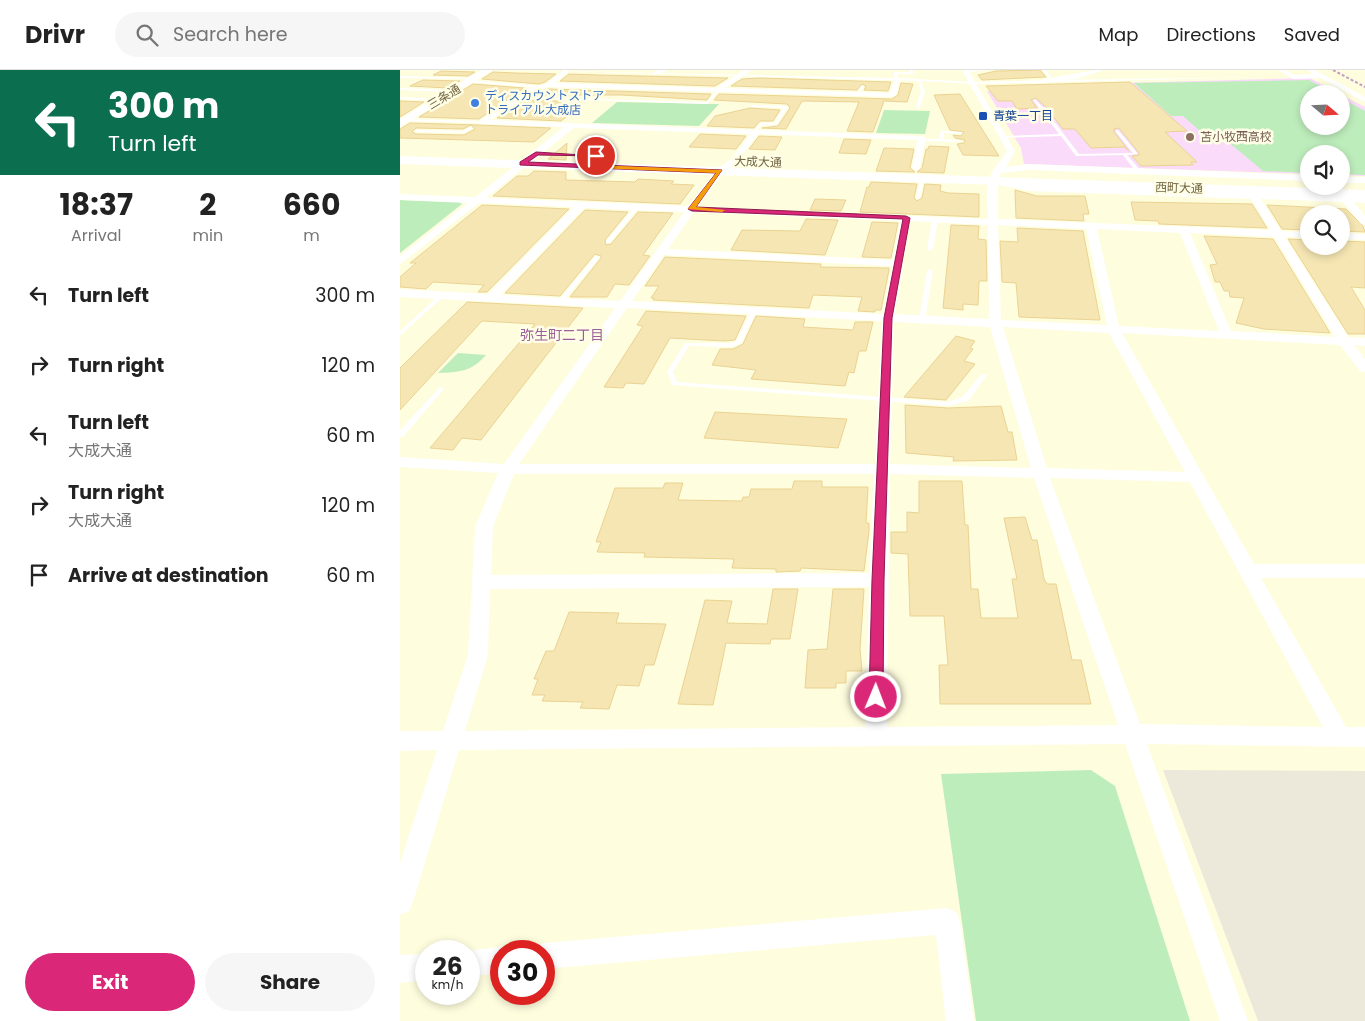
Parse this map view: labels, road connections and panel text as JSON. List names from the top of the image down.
{
  "streets": {
    "street": ["三条通", "大成大通", "西町大通"]
  },
  "crossings": [
    ["大成大通", "西町大通"]
  ],
  "districts": ["弥生町二丁目"],
  "places": {
    "other": ["ディスカウントストア トライアル大成店", "苫小牧西高校"],
    "transit": ["青葉一丁目"]
  },
  "north": "right",
  "page": {
    "header": "Drivr",
    "search": "Search here",
    "nav": ["Map", "Directions", "Saved"],
    "turn": ["300 m", "Turn left"],
    "eta": [
      "18:37",
      "Arrival",
      "2",
      "min",
      "660",
      "m"
    ],
    "list": [
      {
        "name": "Turn left",
        "value": "300 m"
      },
      {
        "name": "Turn right",
        "value": "120 m"
      },
      {
        "name": "Turn left",
        "note": "大成大通",
        "value": "60 m"
      },
      {
        "name": "Turn right",
        "note": "大成大通",
        "value": "120 m"
      },
      {
        "name": "Arrive at destination",
        "value": "60 m"
      }
    ],
    "speed": "26 km/h",
    "limit": "30",
    "buttons": ["Exit", "Share"]
  }
}
